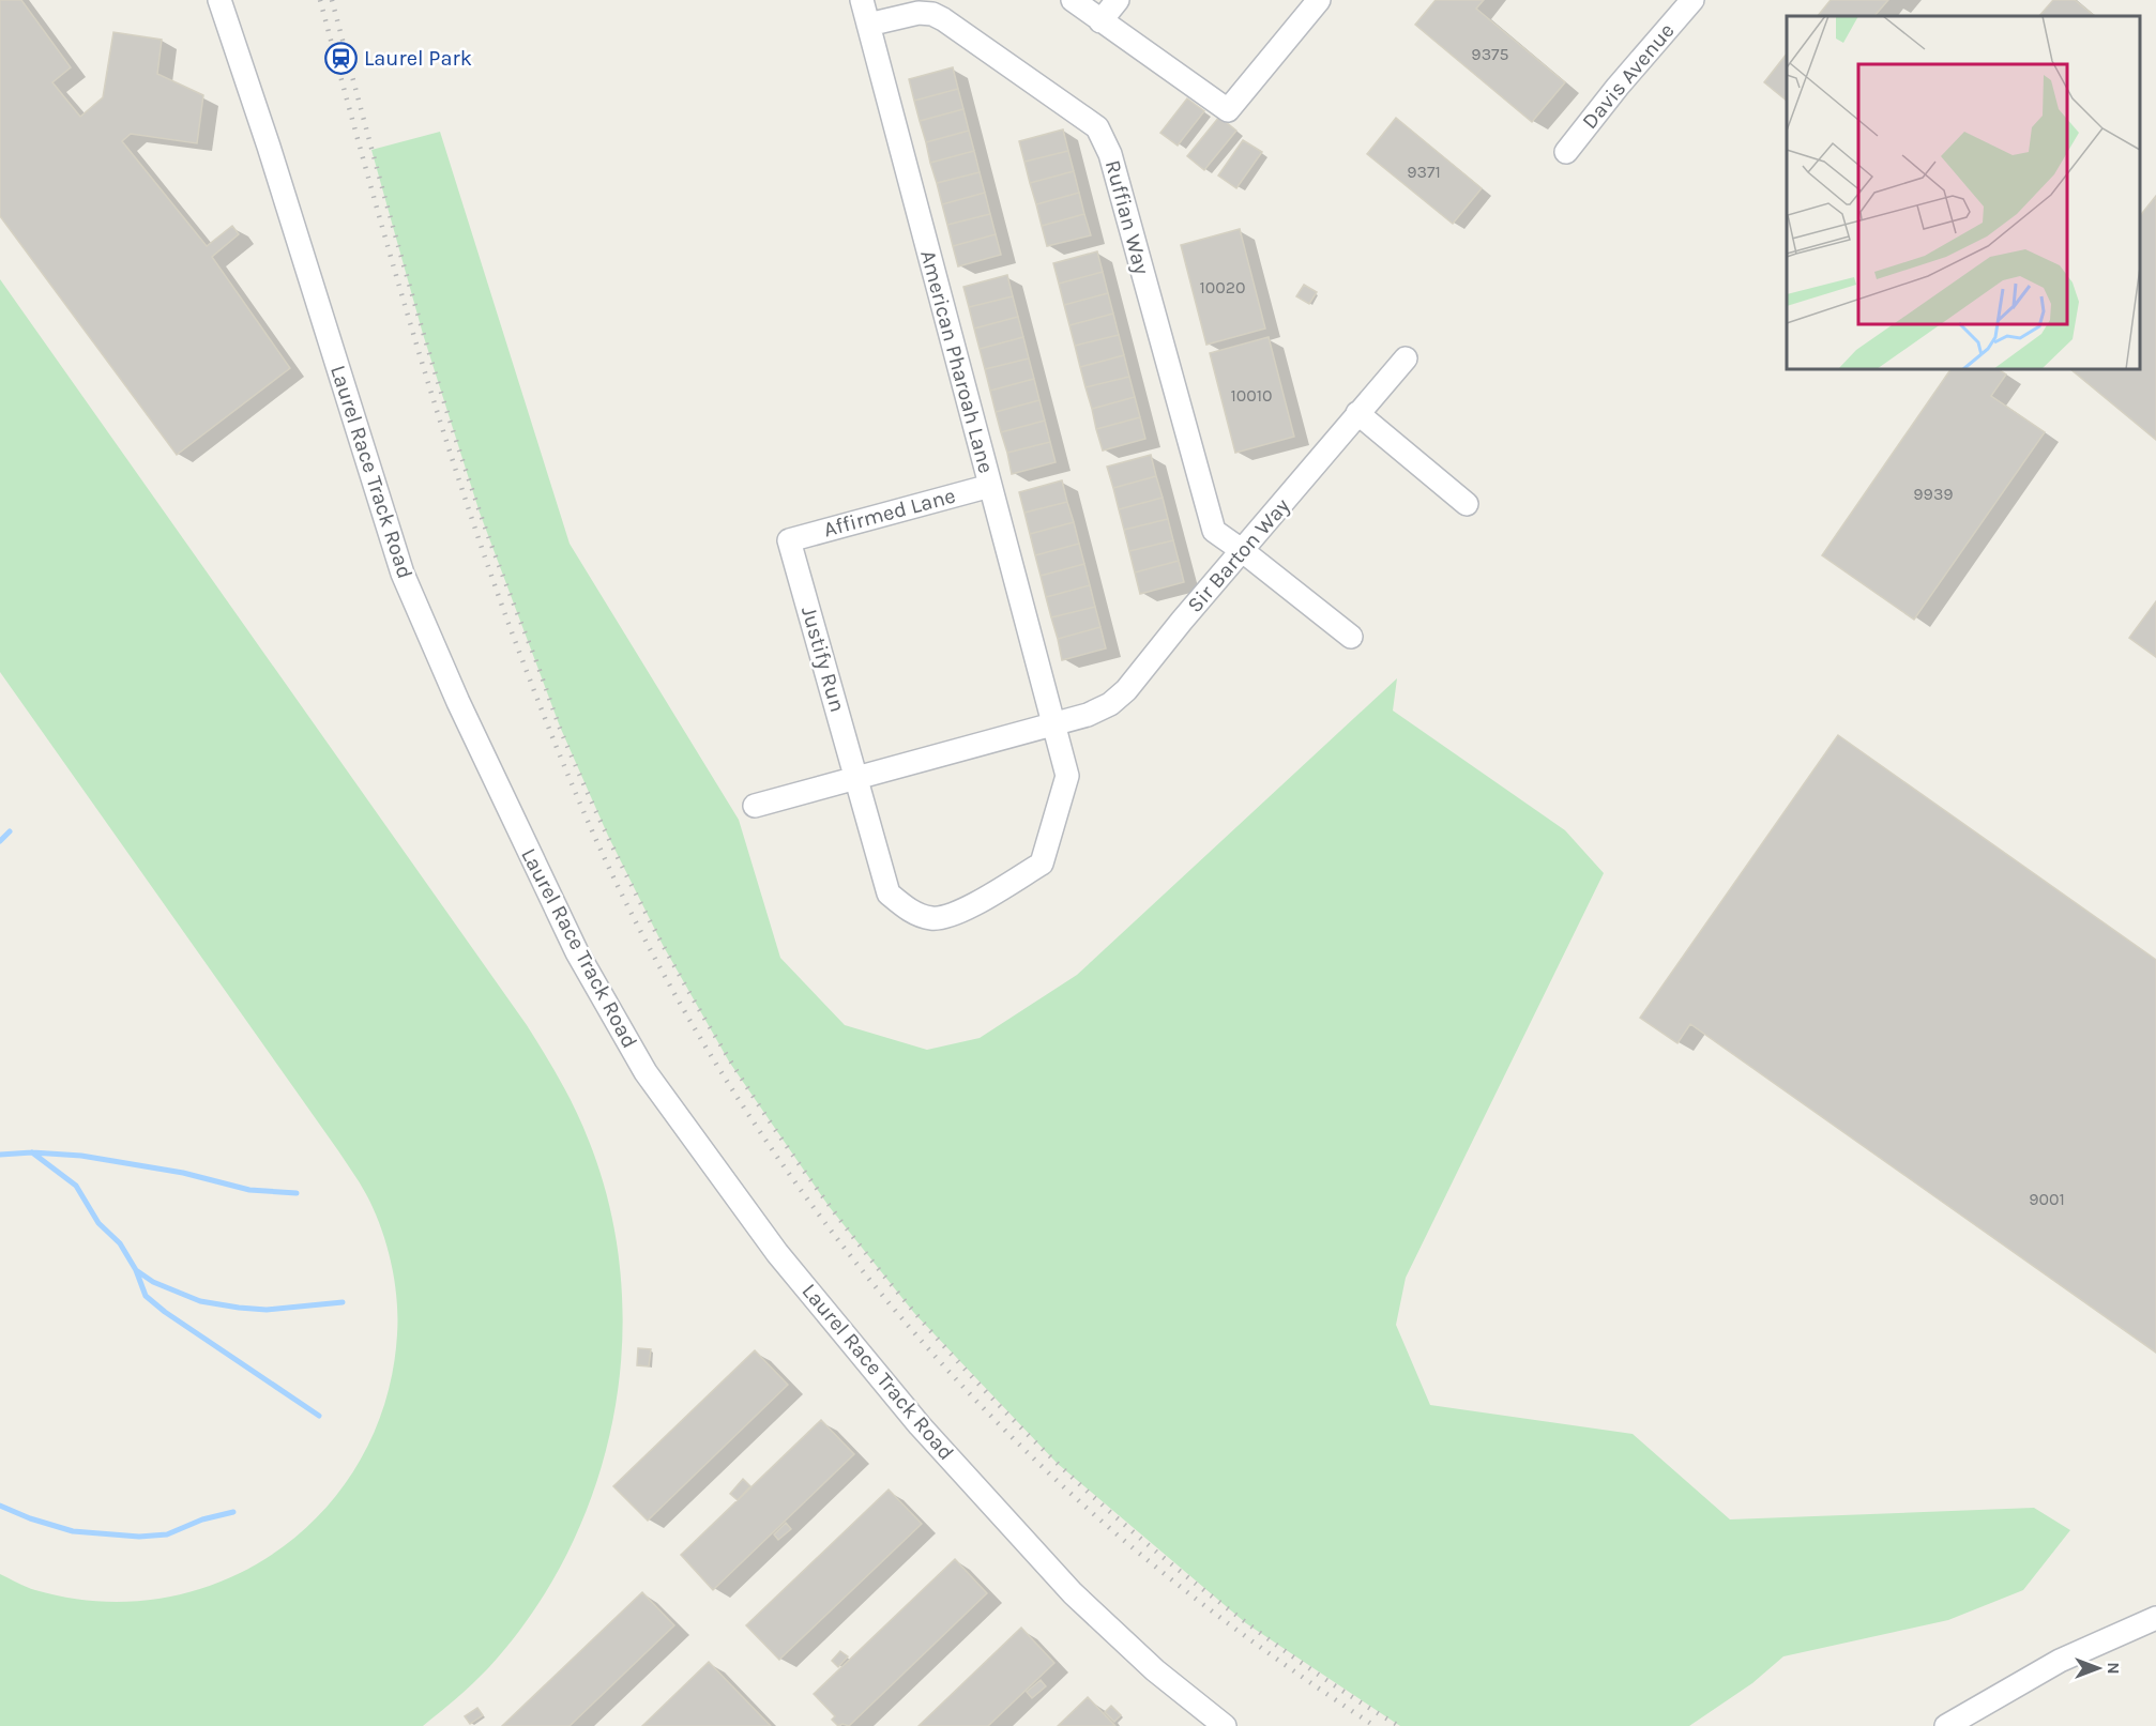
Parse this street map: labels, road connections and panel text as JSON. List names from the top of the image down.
{
  "streets": {
    "street": [
      "Davis Avenue",
      "Ruffian Way",
      "American Pharoah Lane",
      "Laurel Race Track Road",
      "Affirmed Lane",
      "Sir Barton Way",
      "Justify Run"
    ]
  },
  "crossings": [
    ["Ruffian Way", "American Pharoah Lane"],
    ["Ruffian Way", "Sir Barton Way"],
    ["American Pharoah Lane", "Affirmed Lane"],
    ["American Pharoah Lane", "Sir Barton Way"],
    ["American Pharoah Lane", "Justify Run"],
    ["Affirmed Lane", "Justify Run"],
    ["Sir Barton Way", "Justify Run"]
  ],
  "places": {
    "station": ["Laurel Park"]
  },
  "house_numbers": [
    "9375",
    "9371",
    "10020",
    "10010",
    "9939",
    "9001"
  ],
  "north": "right"
}
